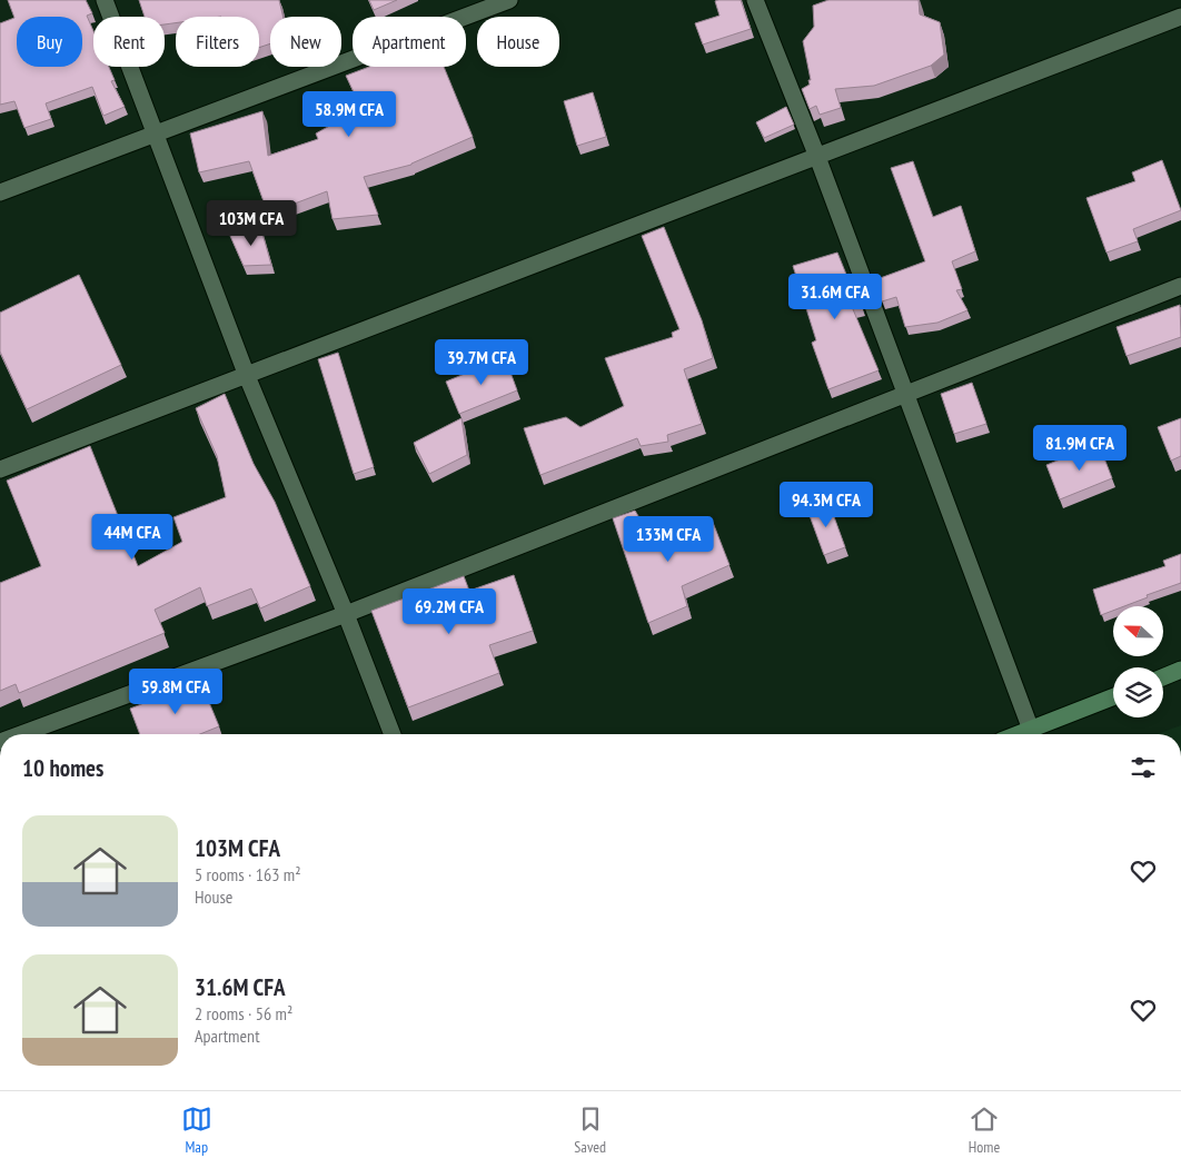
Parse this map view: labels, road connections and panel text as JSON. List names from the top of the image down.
{
  "north": "left",
  "page": {
    "chip": [
      "Buy",
      "Rent",
      "Filters",
      "New",
      "Apartment",
      "House"
    ],
    "price": [
      "58.9M CFA",
      "103M CFA",
      "31.6M CFA",
      "39.7M CFA",
      "81.9M CFA",
      "94.3M CFA",
      "44M CFA",
      "133M CFA",
      "69.2M CFA",
      "59.8M CFA"
    ],
    "heading": "10 homes",
    "list": [
      {
        "name": "103M CFA",
        "note": "5 rooms · 163 m² · House"
      },
      {
        "name": "31.6M CFA",
        "note": "2 rooms · 56 m² · Apartment"
      }
    ],
    "tabs": ["Map", "Saved", "Home"]
  }
}
